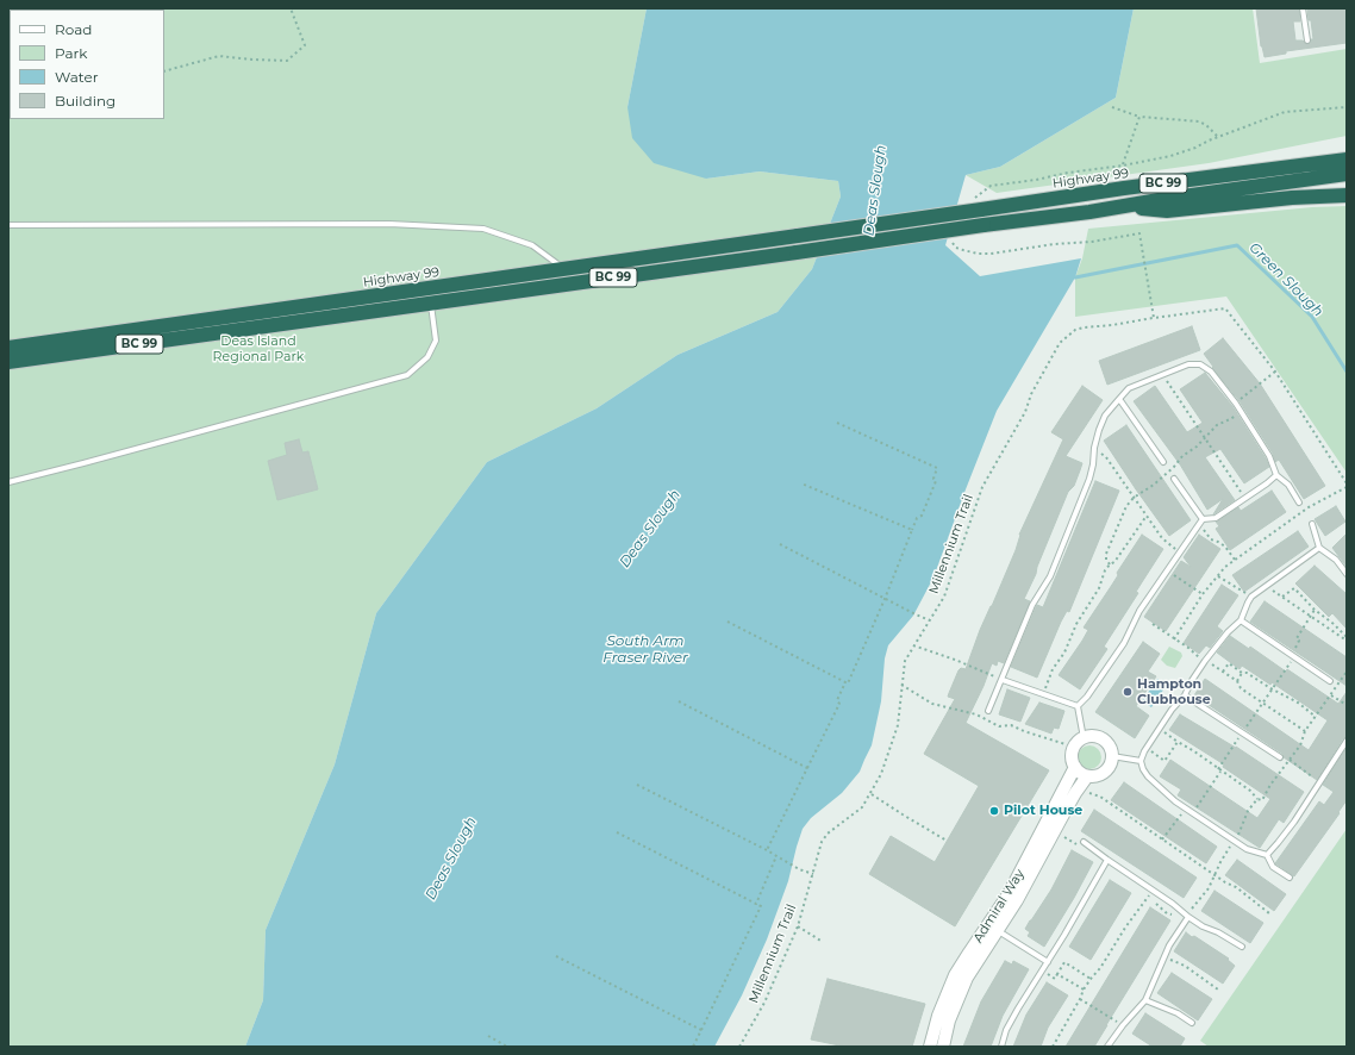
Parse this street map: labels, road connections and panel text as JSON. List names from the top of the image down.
{
  "streets": {
    "highway": ["Highway 99", "BC 99"],
    "street": ["Admiral Way"],
    "path": ["Millennium Trail"]
  },
  "water": ["Deas Slough", "Green Slough", "South Arm Fraser River"],
  "parks": ["Deas Island Regional Park"],
  "places": ["Hampton Clubhouse", "Pilot House"],
  "legend": [
    "Road",
    "Park",
    "Water",
    "Building"
  ]
}
